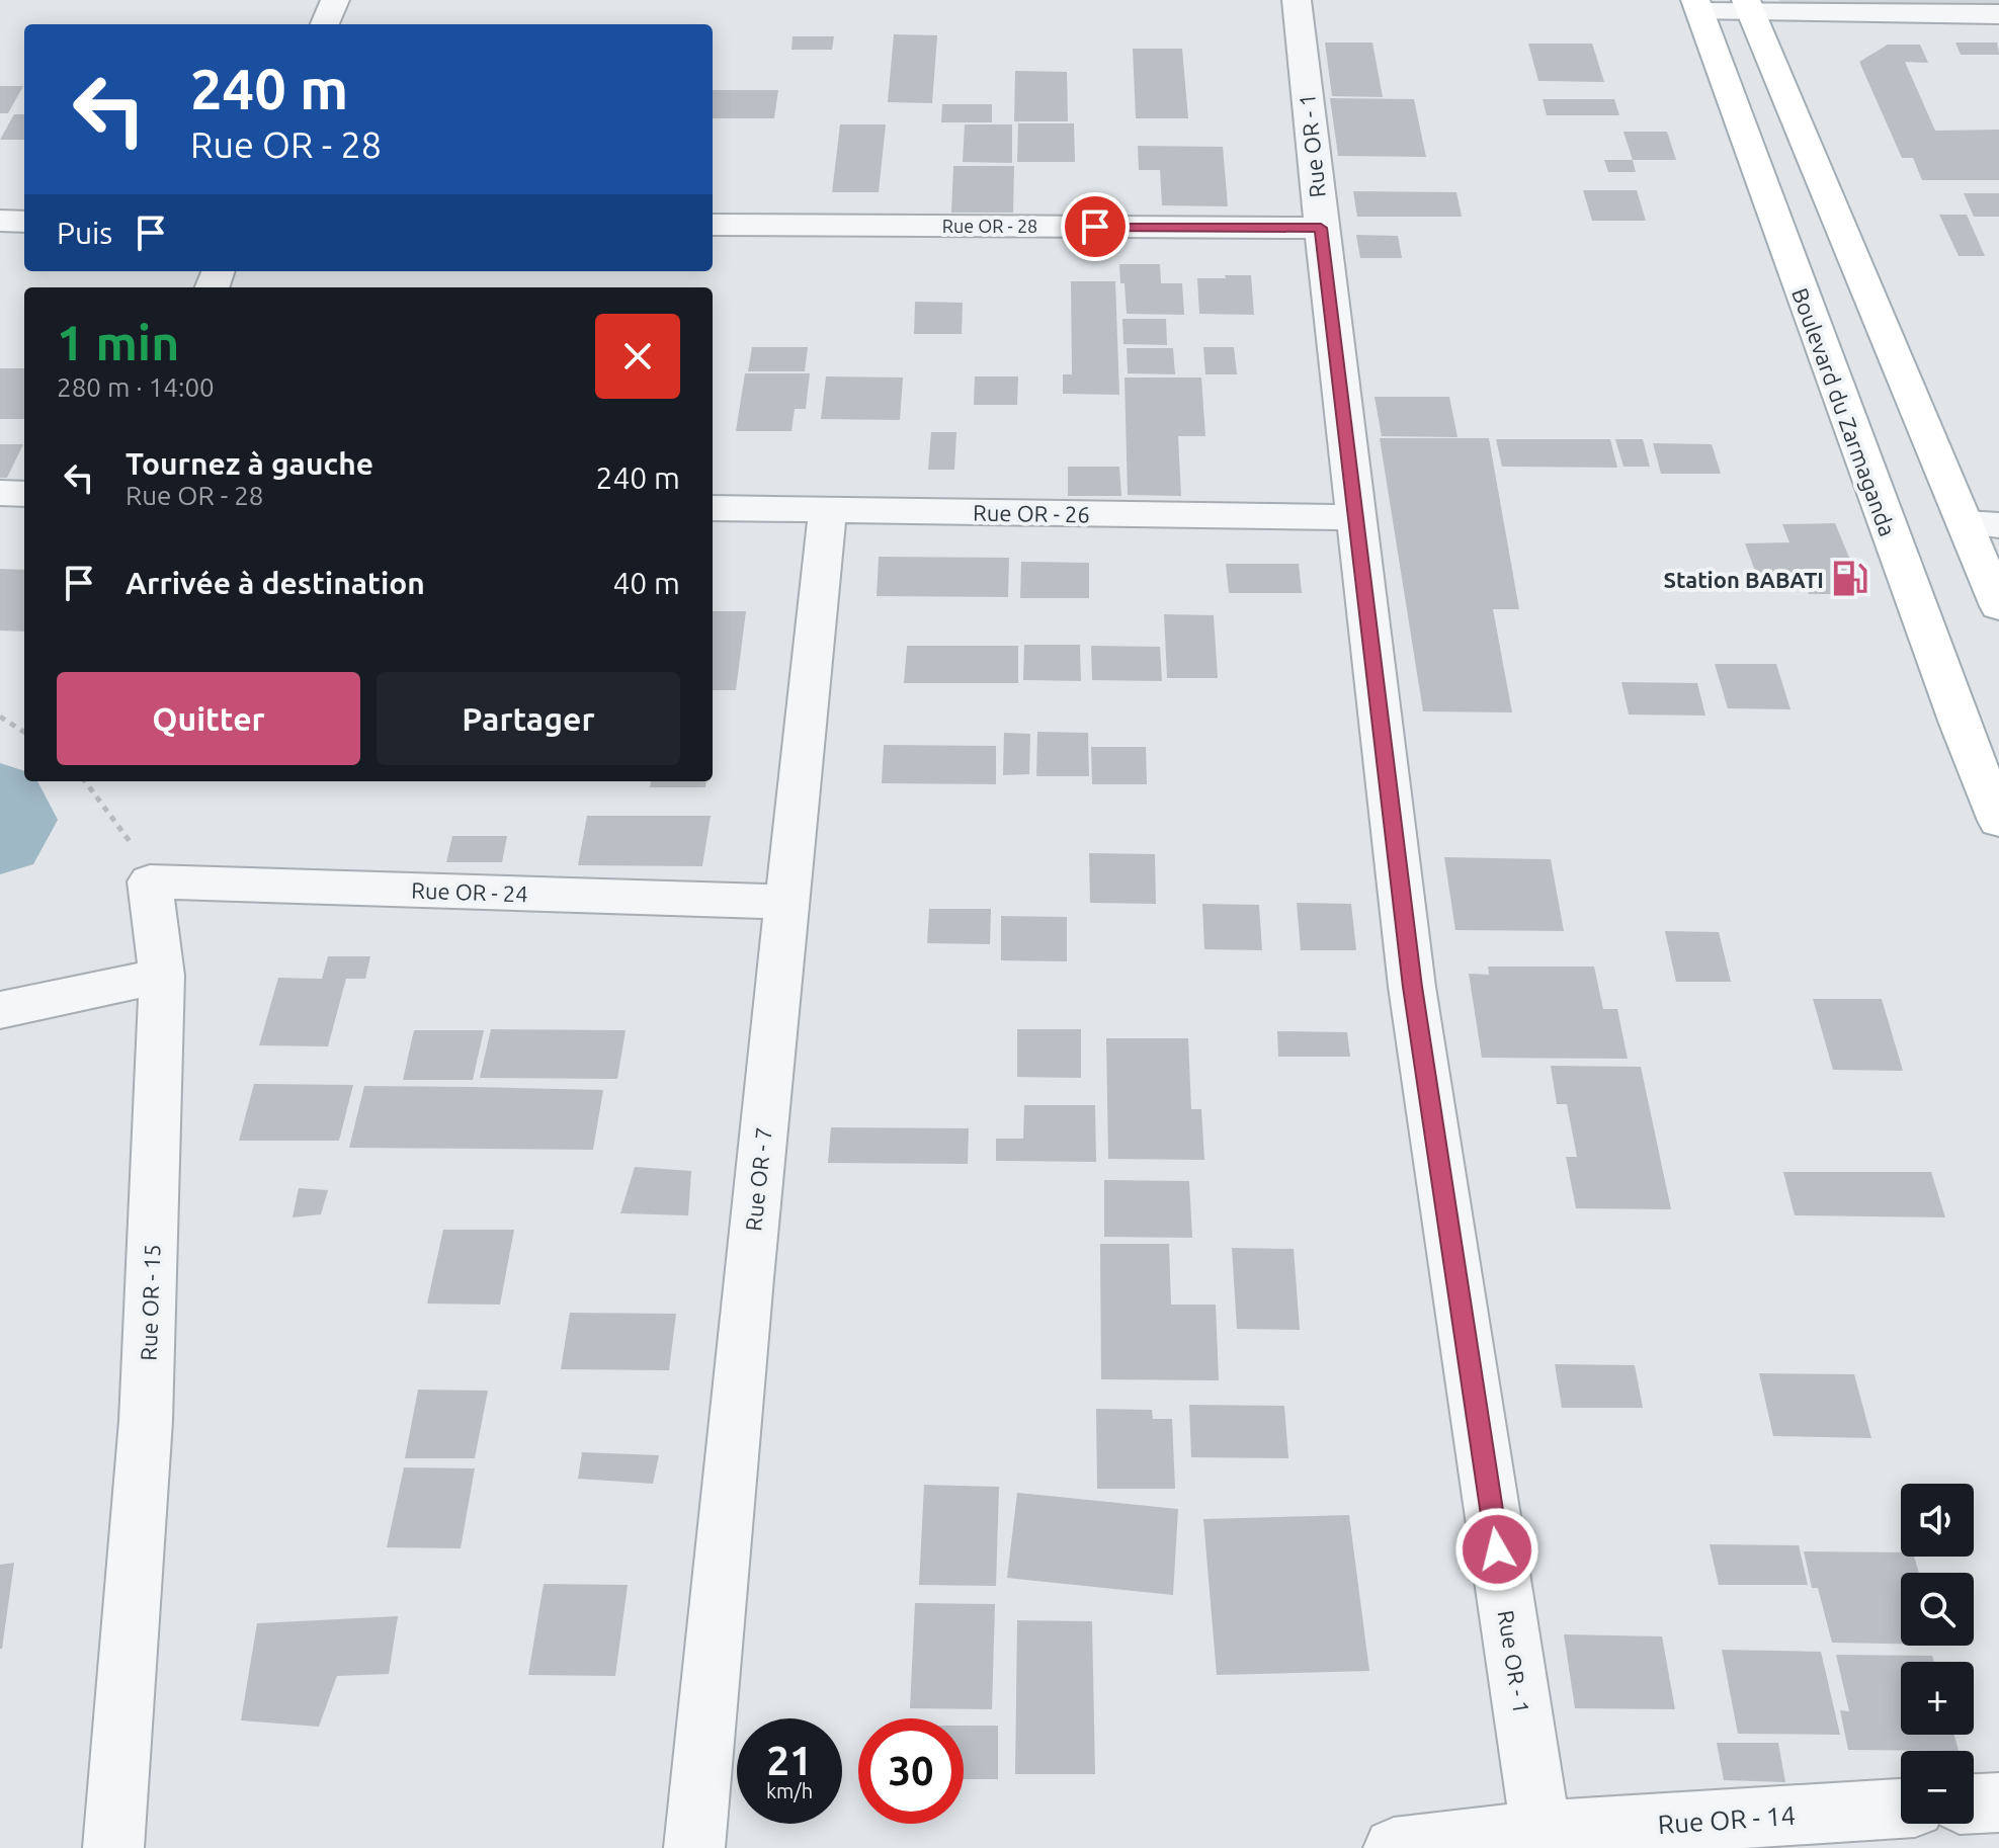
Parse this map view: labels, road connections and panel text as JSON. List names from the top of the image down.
{
  "streets": {
    "main road": ["Boulevard du Zarmaganda"],
    "street": [
      "Rue OR - 1",
      "Rue OR - 28",
      "Rue OR - 26",
      "Rue OR - 24",
      "Rue OR - 7",
      "Rue OR - 15",
      "Rue OR - 14"
    ]
  },
  "crossings": [
    ["Rue OR - 1", "Rue OR - 28"],
    ["Rue OR - 1", "Rue OR - 26"],
    ["Rue OR - 1", "Rue OR - 14"],
    ["Rue OR - 26", "Rue OR - 7"],
    ["Rue OR - 24", "Rue OR - 7"],
    ["Rue OR - 24", "Rue OR - 15"]
  ],
  "places": {
    "fuel station": ["Station BABATI"]
  },
  "page": {
    "turn": ["240 m", "Rue OR - 28"],
    "then": "Puis",
    "heading": ["1 min", "280 m · 14:00"],
    "list": [
      {
        "name": "Tournez à gauche",
        "note": "Rue OR - 28",
        "value": "240 m"
      },
      {
        "name": "Arrivée à destination",
        "value": "40 m"
      }
    ],
    "buttons": ["Quitter", "Partager"],
    "map_buttons": ["+", "−"],
    "speed": "21 km/h",
    "limit": "30"
  }
}
